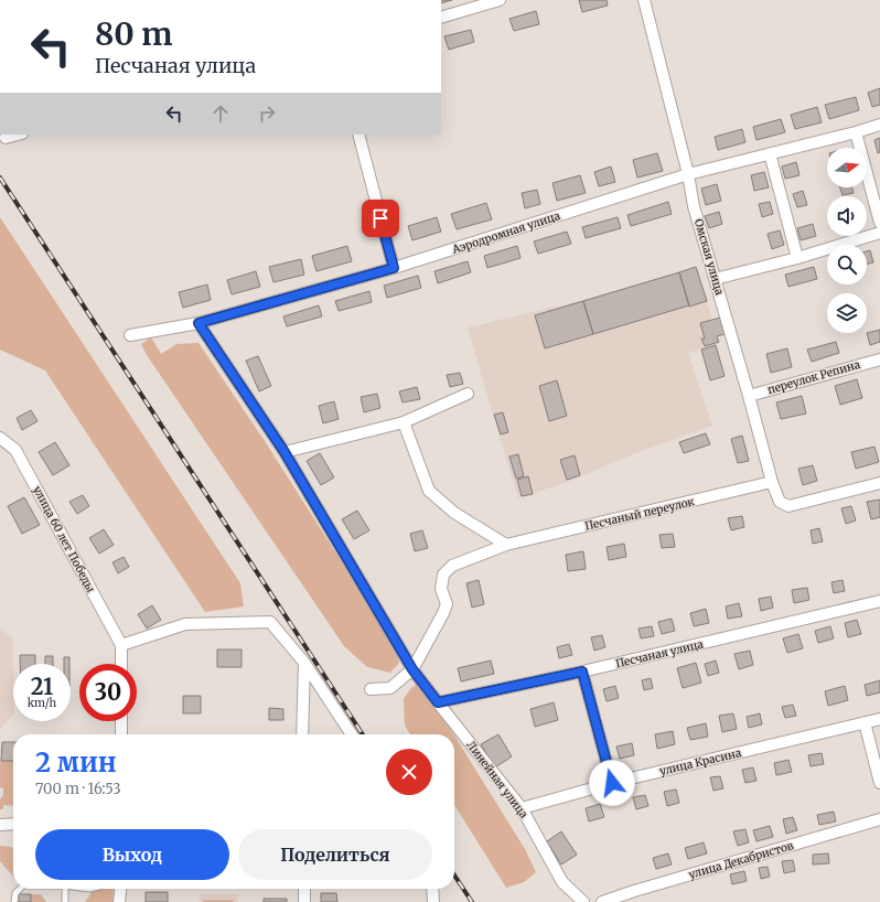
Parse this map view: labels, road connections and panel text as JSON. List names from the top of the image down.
{
  "streets": {
    "street": [
      "Аэродромная улица",
      "Омская улица",
      "переулок Репина",
      "Песчаный переулок",
      "улица 60 лет Победы",
      "Песчаная улица",
      "улица Красина",
      "Линейная улица",
      "улица Декабристов"
    ]
  },
  "crossings": [
    ["Аэродромная улица", "Омская улица"],
    ["Аэродромная улица", "Линейная улица"],
    ["Омская улица", "переулок Репина"],
    ["Омская улица", "Песчаный переулок"],
    ["Песчаный переулок", "Линейная улица"],
    ["Песчаная улица", "Линейная улица"],
    ["улица Красина", "Линейная улица"]
  ],
  "north": "right",
  "page": {
    "turn": ["80 m", "Песчаная улица"],
    "speed": "21 km/h",
    "limit": "30",
    "heading": ["2 мин", "700 m · 16:53"],
    "buttons": ["Выход", "Поделиться"]
  }
}
